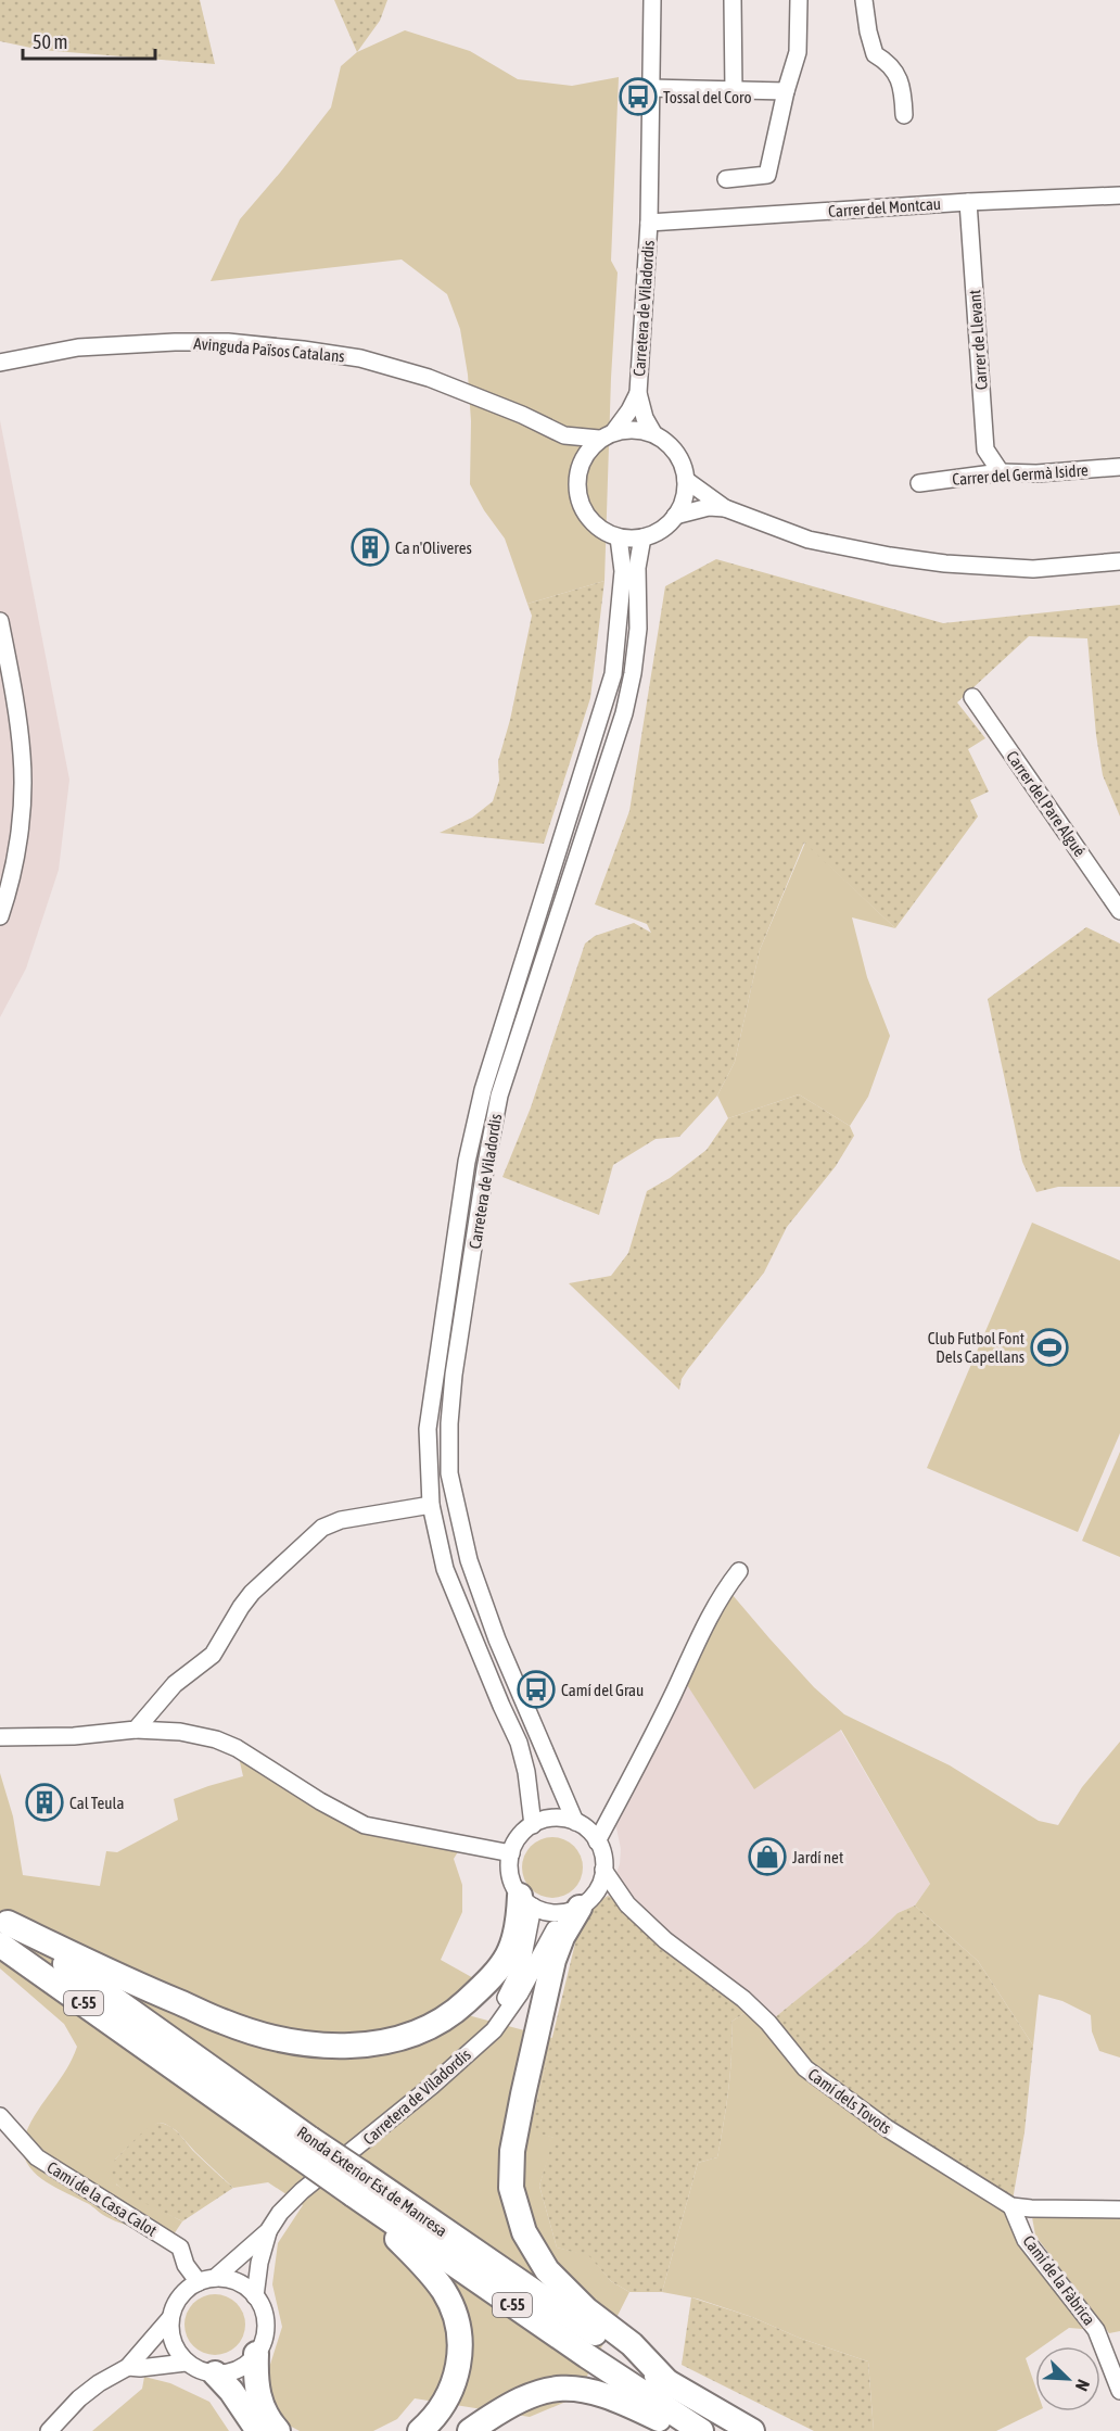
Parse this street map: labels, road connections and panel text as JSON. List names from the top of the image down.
{
  "streets": {
    "highway": ["C-55", "Ronda Exterior Est de Manresa"],
    "street": [
      "Carrer del Montcau",
      "Carretera de Viladordis",
      "Carrer de Llevant",
      "Avinguda Països Catalans",
      "Carrer del Germà Isidre",
      "Carrer del Pare Algué",
      "Camí dels Tovots",
      "Camí de la Casa Calot",
      "Camí de la Fàbrica"
    ]
  },
  "crossings": [
    ["Carrer del Montcau", "Carretera de Viladordis"],
    ["Carrer del Montcau", "Carrer de Llevant"],
    ["Carretera de Viladordis", "Avinguda Països Catalans"],
    ["Carretera de Viladordis", "Camí dels Tovots"],
    ["Carretera de Viladordis", "Camí de la Casa Calot"],
    ["Carrer de Llevant", "Carrer del Germà Isidre"],
    ["Camí dels Tovots", "Camí de la Fàbrica"]
  ],
  "places": {
    "bus stop": ["Tossal del Coro", "Camí del Grau"],
    "building": ["Ca n'Oliveres", "Cal Teula"],
    "sports": ["Club Futbol Font Dels Capellans"],
    "shop": ["Jardí net"]
  },
  "scale_bar": "50 m",
  "north": "bottom right"
}
